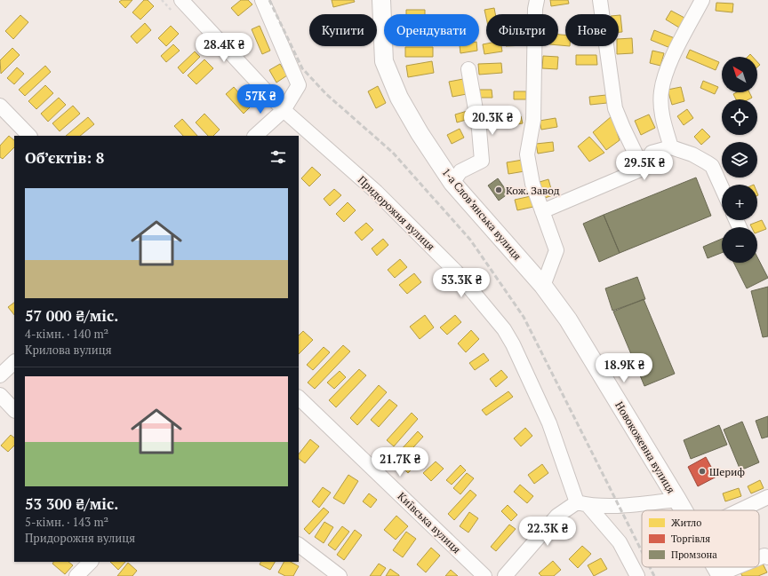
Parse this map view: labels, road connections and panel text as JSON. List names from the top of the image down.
{
  "streets": {
    "street": [
      "Придорожня вулиця",
      "1-а Слов’янська вулиця",
      "Новокожевна вулиця",
      "Київська вулиця"
    ]
  },
  "crossings": [
    ["1-а Слов’янська вулиця", "Новокожевна вулиця"]
  ],
  "places": ["Кож. Завод", "Шериф"],
  "legend": ["Житло", "Торгівля", "Промзона"],
  "north": "top left",
  "page": {
    "chip": [
      "Купити",
      "Орендувати",
      "Фільтри",
      "Нове"
    ],
    "price": [
      "28.4K ₴",
      "57K ₴",
      "20.3K ₴",
      "29.5K ₴",
      "53.3K ₴",
      "18.9K ₴",
      "21.7K ₴",
      "22.3K ₴"
    ],
    "map_buttons": ["+", "−"],
    "heading": "Об’єктів: 8",
    "list": [
      {
        "name": "57 000 ₴/міс.",
        "note": "4-кімн. · 140 m² · Крилова вулиця"
      },
      {
        "name": "53 300 ₴/міс.",
        "note": "5-кімн. · 143 m² · Придорожня вулиця"
      }
    ]
  }
}
